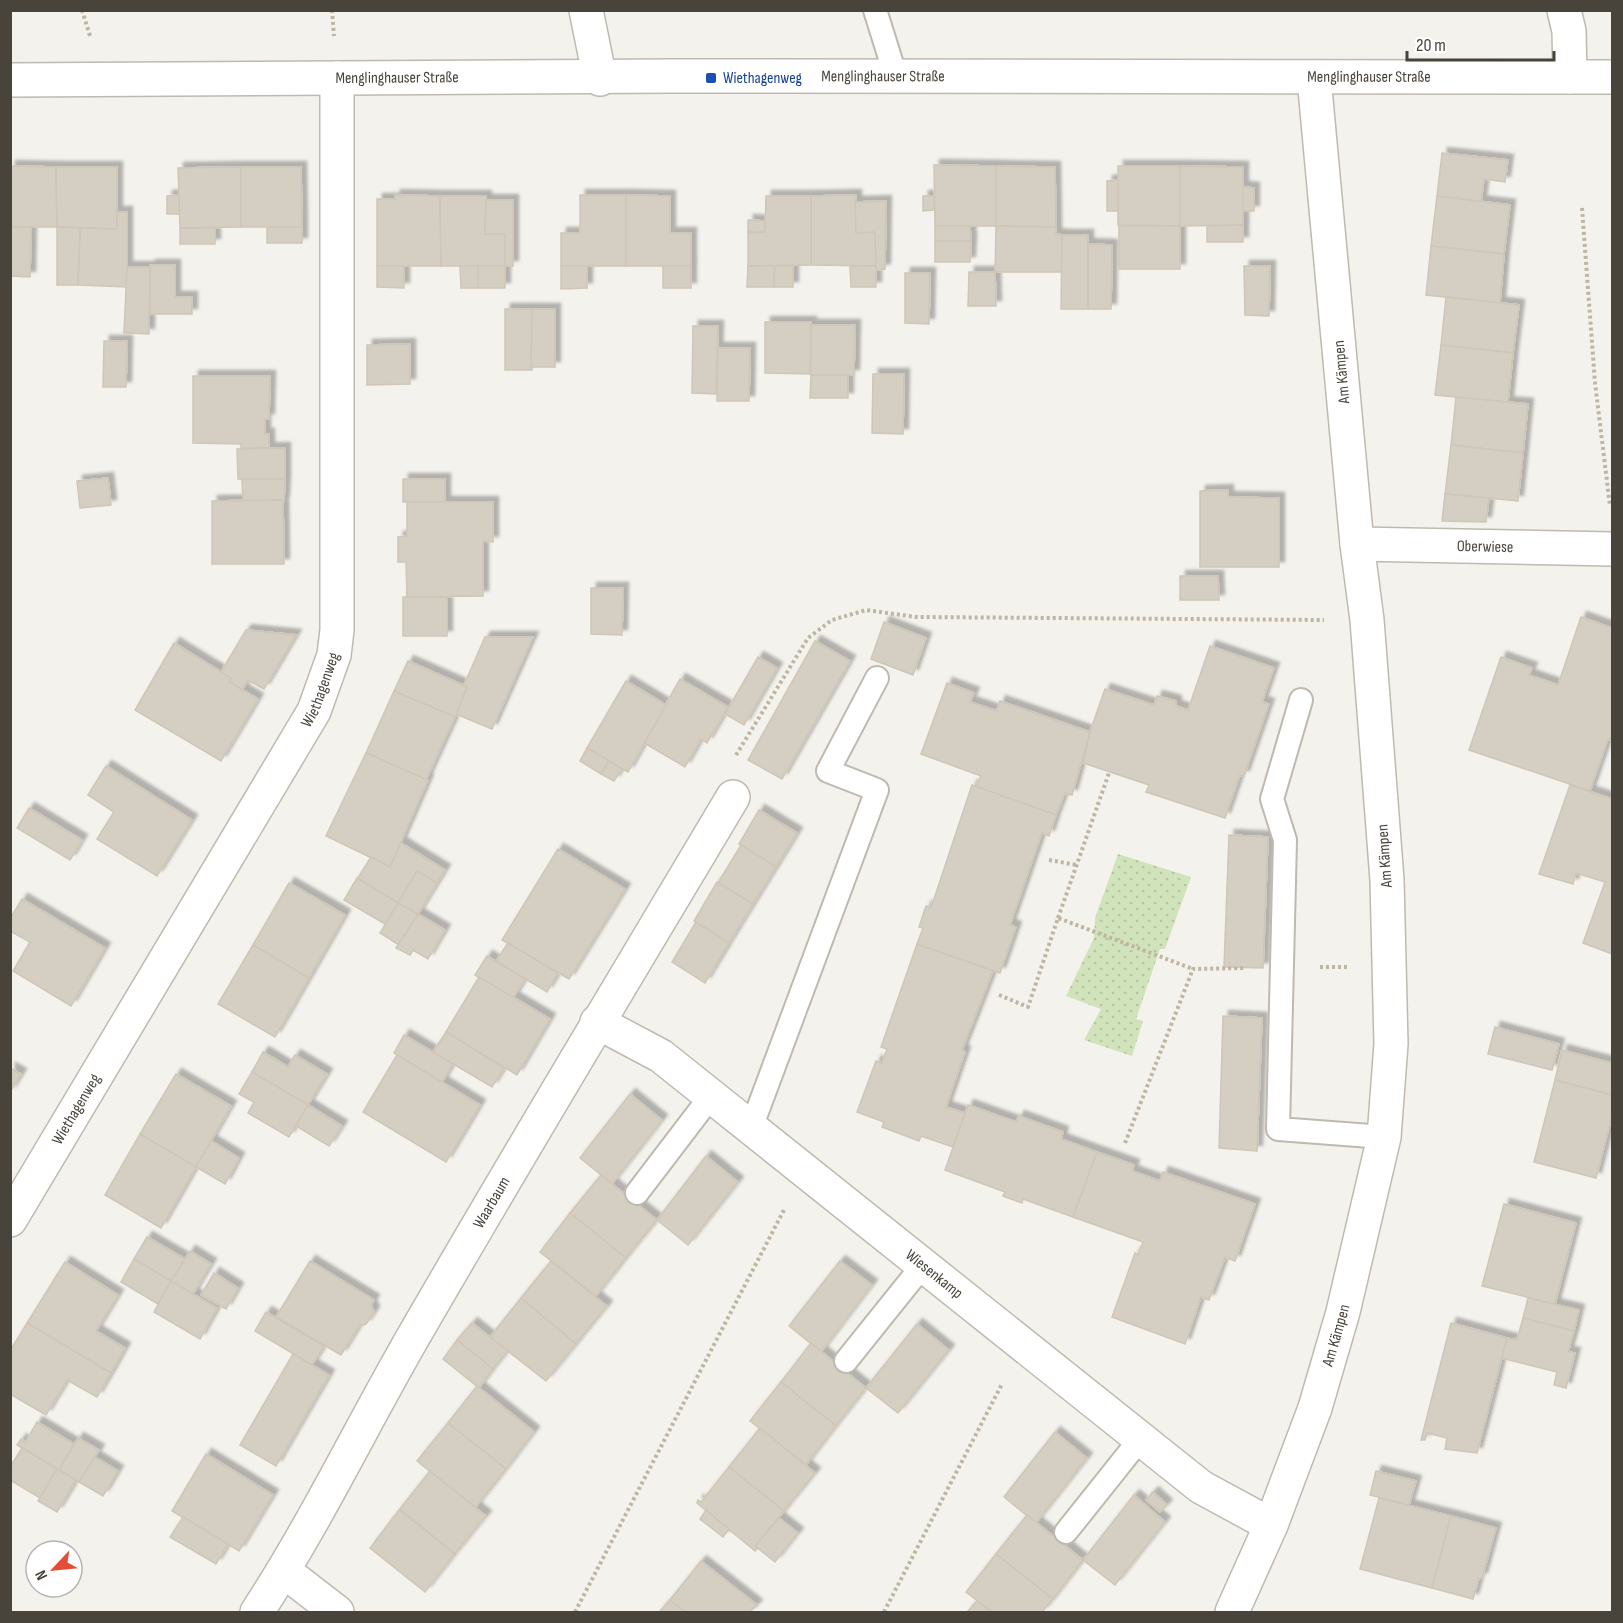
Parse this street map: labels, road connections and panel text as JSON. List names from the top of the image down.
{
  "streets": {
    "street": [
      "Menglinghauser Straße",
      "Am Kämpen",
      "Oberwiese",
      "Wiethagenweg",
      "Waarbaum",
      "Wiesenkamp"
    ]
  },
  "crossings": [
    ["Menglinghauser Straße", "Am Kämpen"],
    ["Menglinghauser Straße", "Wiethagenweg"],
    ["Am Kämpen", "Oberwiese"],
    ["Am Kämpen", "Wiesenkamp"],
    ["Waarbaum", "Wiesenkamp"]
  ],
  "places": {
    "transit": ["Wiethagenweg"]
  },
  "scale_bar": "20 m",
  "north": "bottom left"
}
